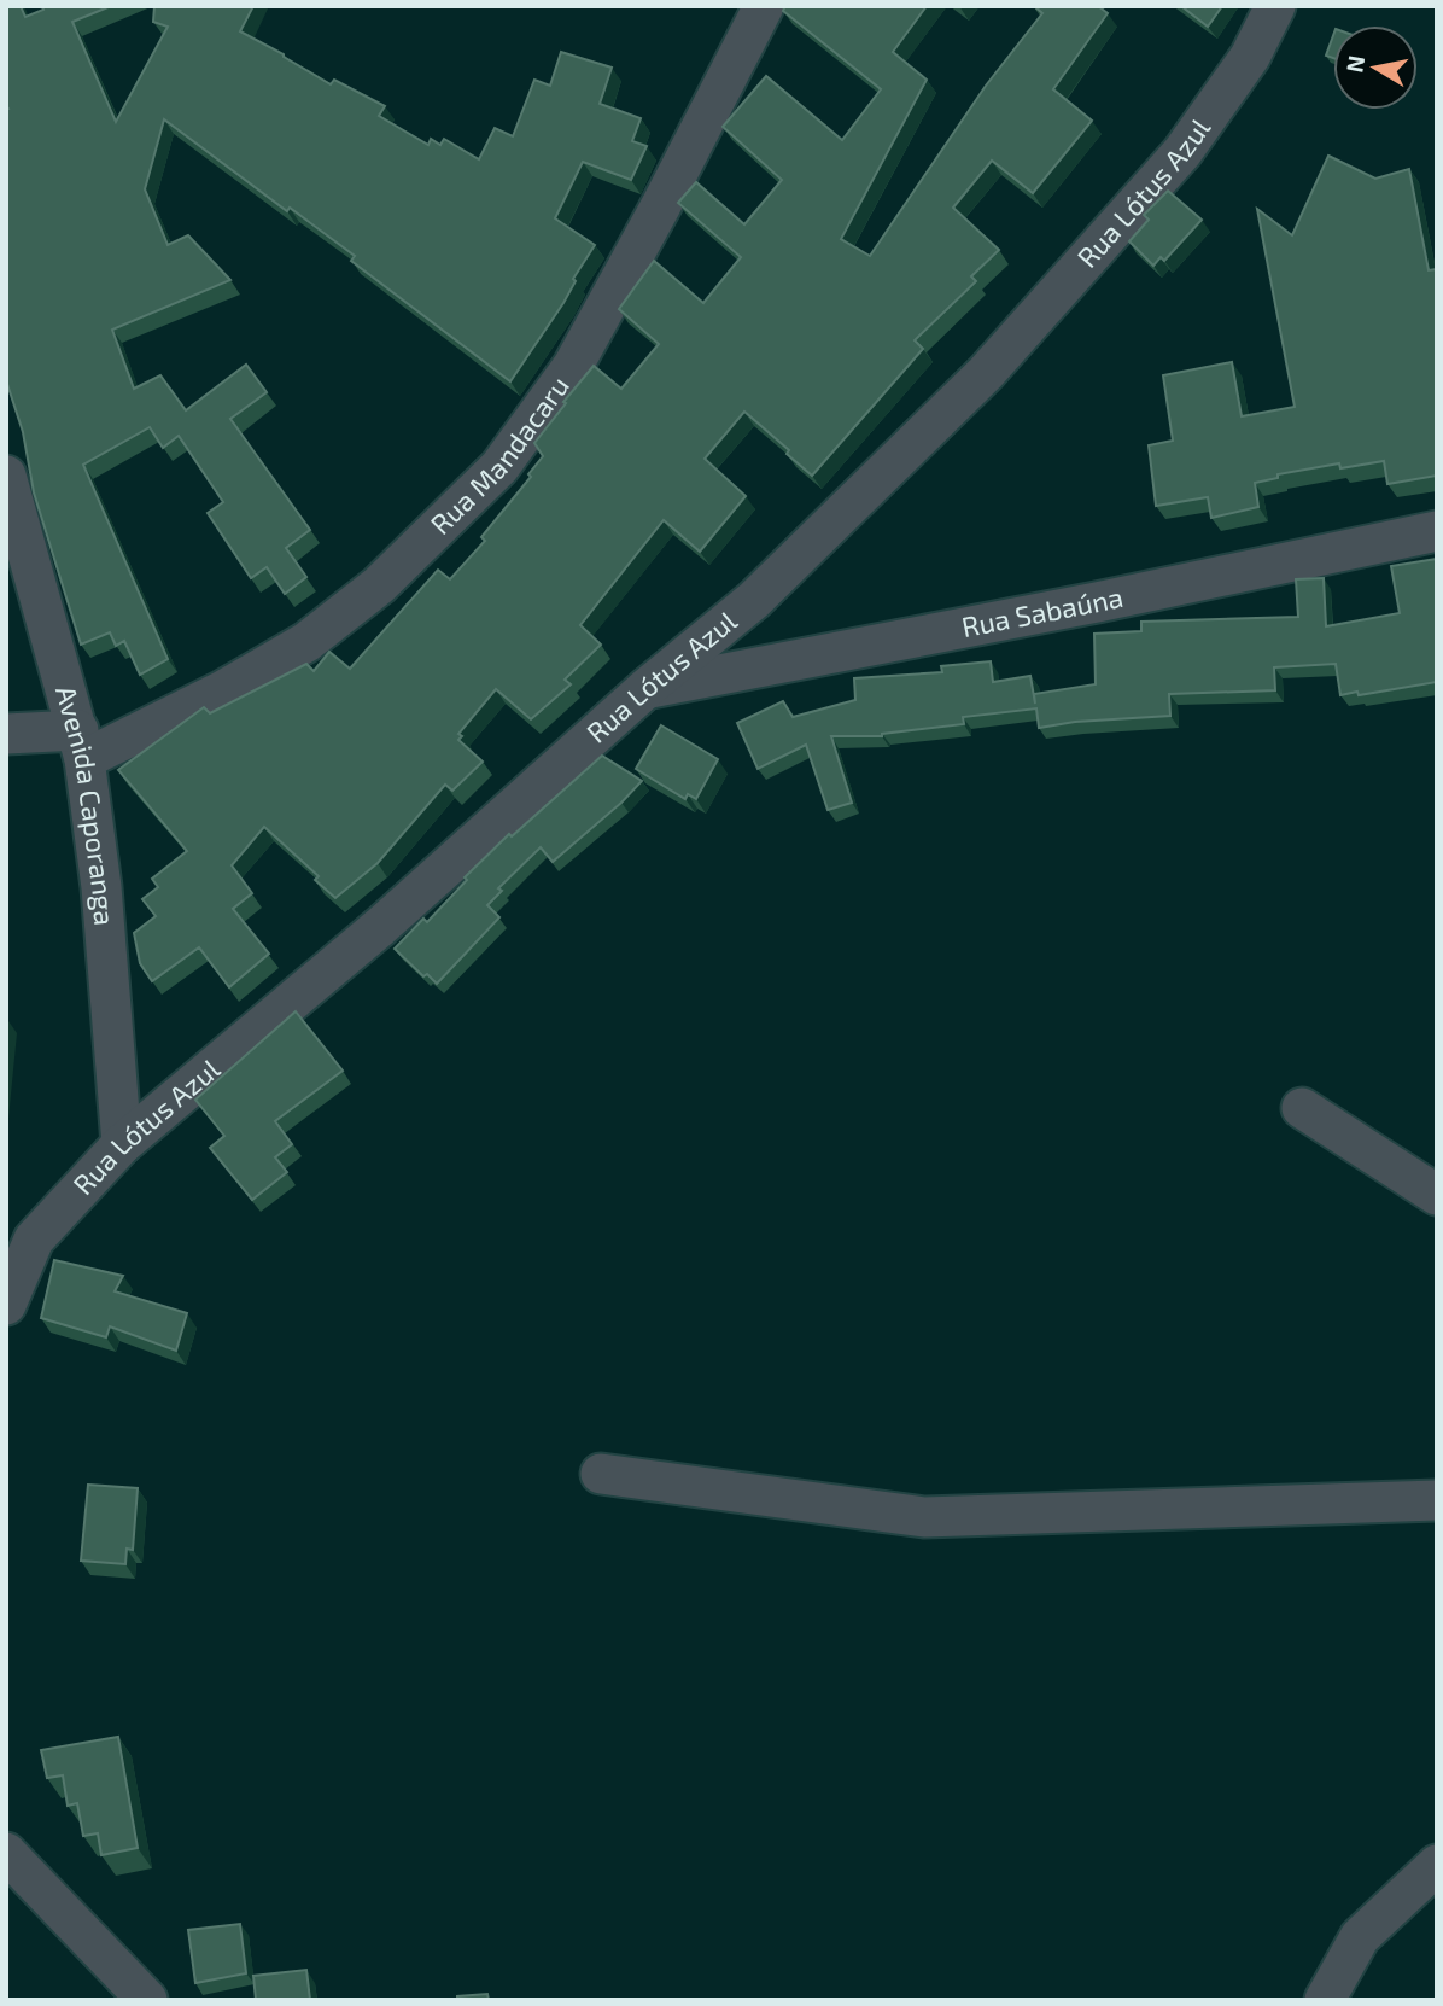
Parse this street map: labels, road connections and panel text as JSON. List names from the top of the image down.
{
  "streets": {
    "street": [
      "Rua Lótus Azul",
      "Rua Mandacaru",
      "Rua Sabaúna",
      "Avenida Caporanga"
    ]
  },
  "crossings": [
    ["Rua Lótus Azul", "Rua Sabaúna"],
    ["Rua Lótus Azul", "Avenida Caporanga"],
    ["Rua Mandacaru", "Avenida Caporanga"]
  ],
  "north": "left"
}
